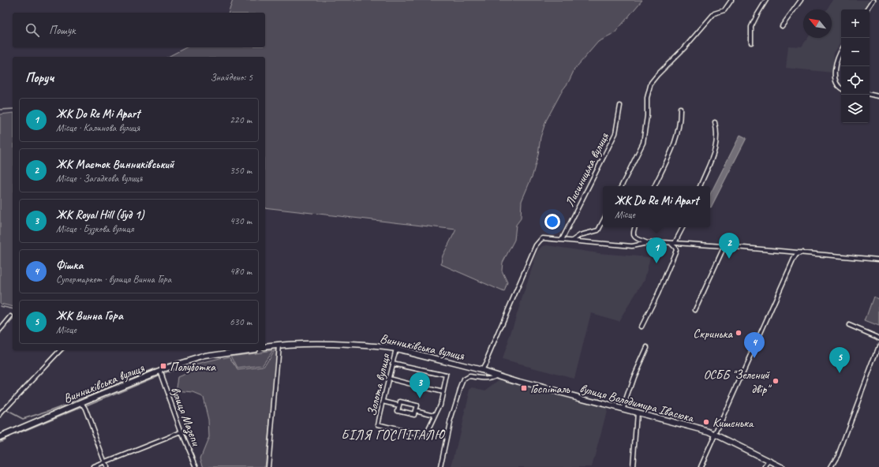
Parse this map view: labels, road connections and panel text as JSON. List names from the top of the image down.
{
  "streets": {
    "main road": ["Винниківська вулиця", "вулиця Володимира Івасюка"],
    "street": ["Лисиницька вулиця", "Золота вулиця", "вулиця Мазепи"]
  },
  "crossings": [
    ["Винниківська вулиця", "Золота вулиця"],
    ["Винниківська вулиця", "вулиця Володимира Івасюка"],
    ["Винниківська вулиця", "вулиця Мазепи"]
  ],
  "districts": ["БІЛЯ ГОСПІТАЛЮ"],
  "places": {
    "other": ["Скринька", "ОСББ \"Зелений двір\"", "Кишенька"],
    "transit": ["Полуботка", "Госпіталь"]
  },
  "north": "top left",
  "page": {
    "map_buttons": ["+", "−"],
    "search": "Пошук",
    "heading": ["Поруч", "Знайдено: 5"],
    "list": [
      {
        "mark": "1",
        "name": "ЖК Do Re Mi Apart",
        "note": "Місце · Калинова вулиця",
        "value": "220 m"
      },
      {
        "mark": "2",
        "name": "ЖК Маєток Винниківський",
        "note": "Місце · Загадкова вулиця",
        "value": "350 m"
      },
      {
        "mark": "3",
        "name": "ЖК Royal Hill (буд 1)",
        "note": "Місце · Бузкова вулиця",
        "value": "430 m"
      },
      {
        "mark": "4",
        "name": "Фішка",
        "note": "Супермаркет · вулиця Винна Гора",
        "value": "480 m"
      },
      {
        "mark": "5",
        "name": "ЖК Винна Гора",
        "note": "Місце",
        "value": "630 m"
      }
    ],
    "popup": ["ЖК Do Re Mi Apart", "Місце"],
    "pins": [
      "2",
      "1",
      "4",
      "5",
      "3"
    ]
  }
}
